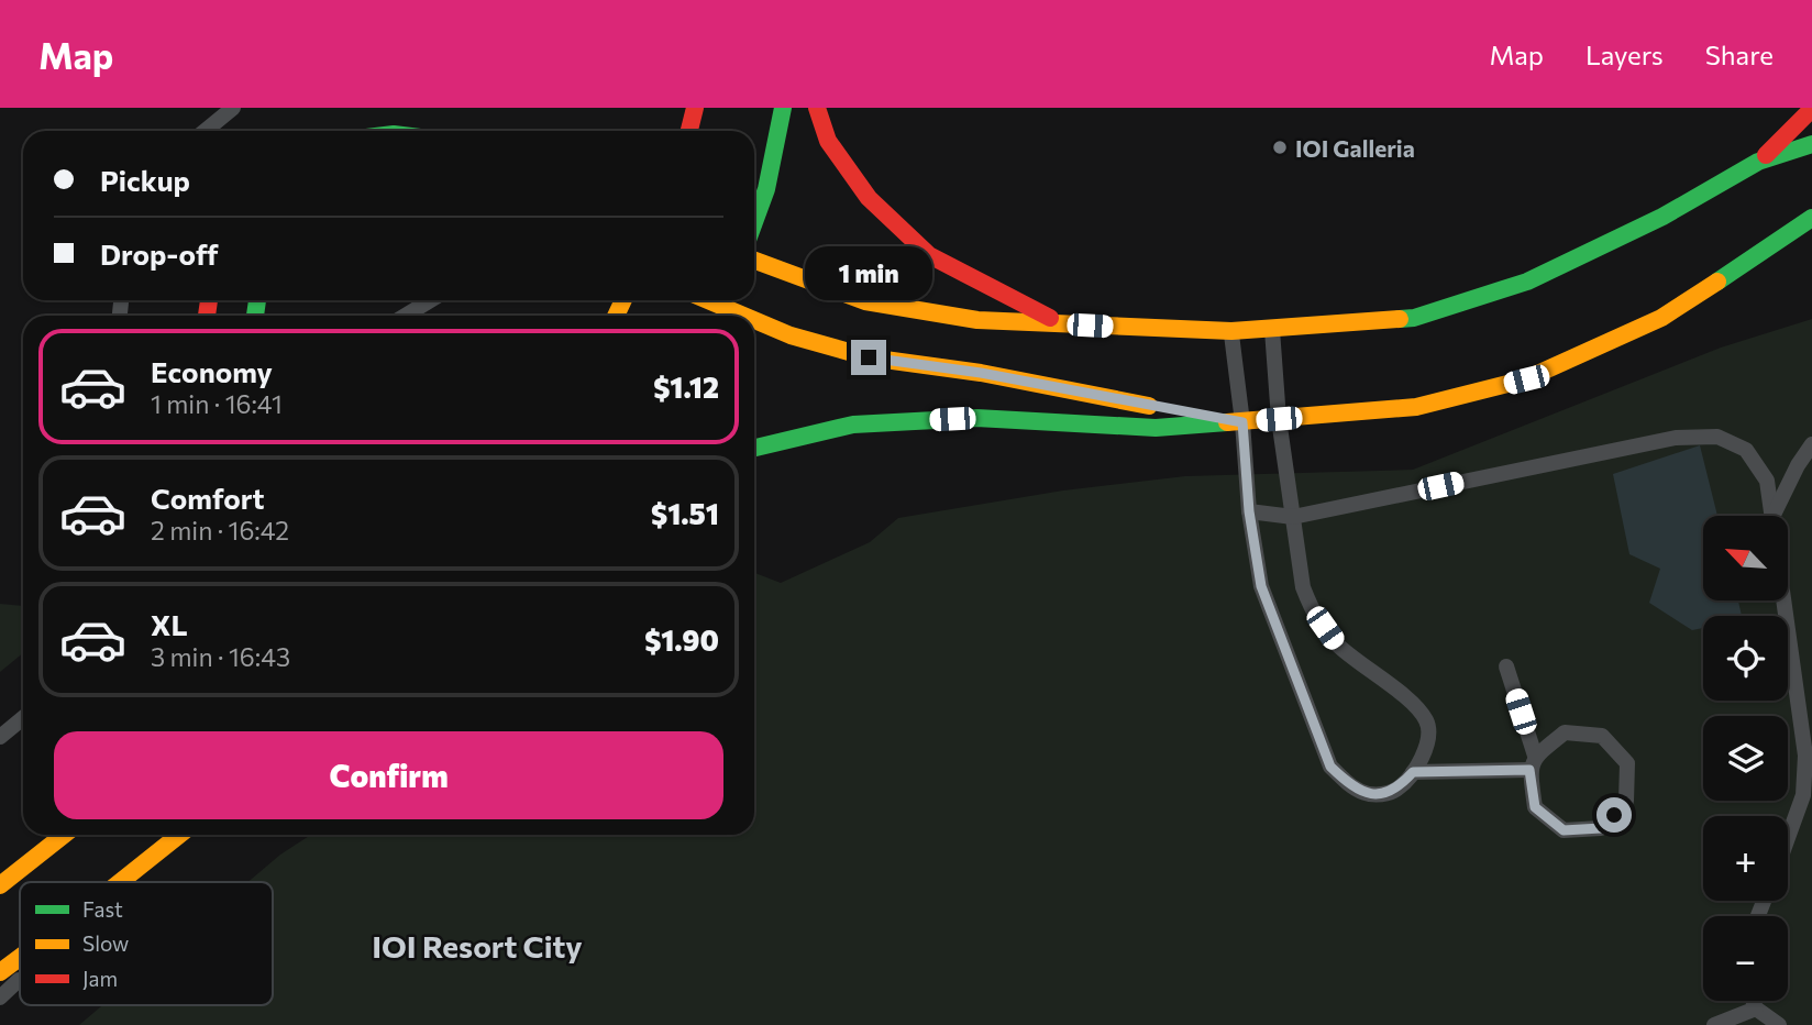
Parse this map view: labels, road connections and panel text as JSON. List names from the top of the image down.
{
  "districts": ["IOI Resort City"],
  "places": ["IOI Galleria"],
  "legend": ["Fast", "Slow", "Jam"],
  "north": "top left",
  "page": {
    "header": "Map",
    "nav": ["Map", "Layers", "Share"],
    "banner": ["Pickup", "Drop-off"],
    "bubble": "1 min",
    "list": [
      {
        "name": "Economy",
        "note": "1 min · 16:41",
        "value": "$1.12"
      },
      {
        "name": "Comfort",
        "note": "2 min · 16:42",
        "value": "$1.51"
      },
      {
        "name": "XL",
        "note": "3 min · 16:43",
        "value": "$1.90"
      }
    ],
    "map_buttons": ["+", "−"],
    "buttons": "Confirm"
  }
}
